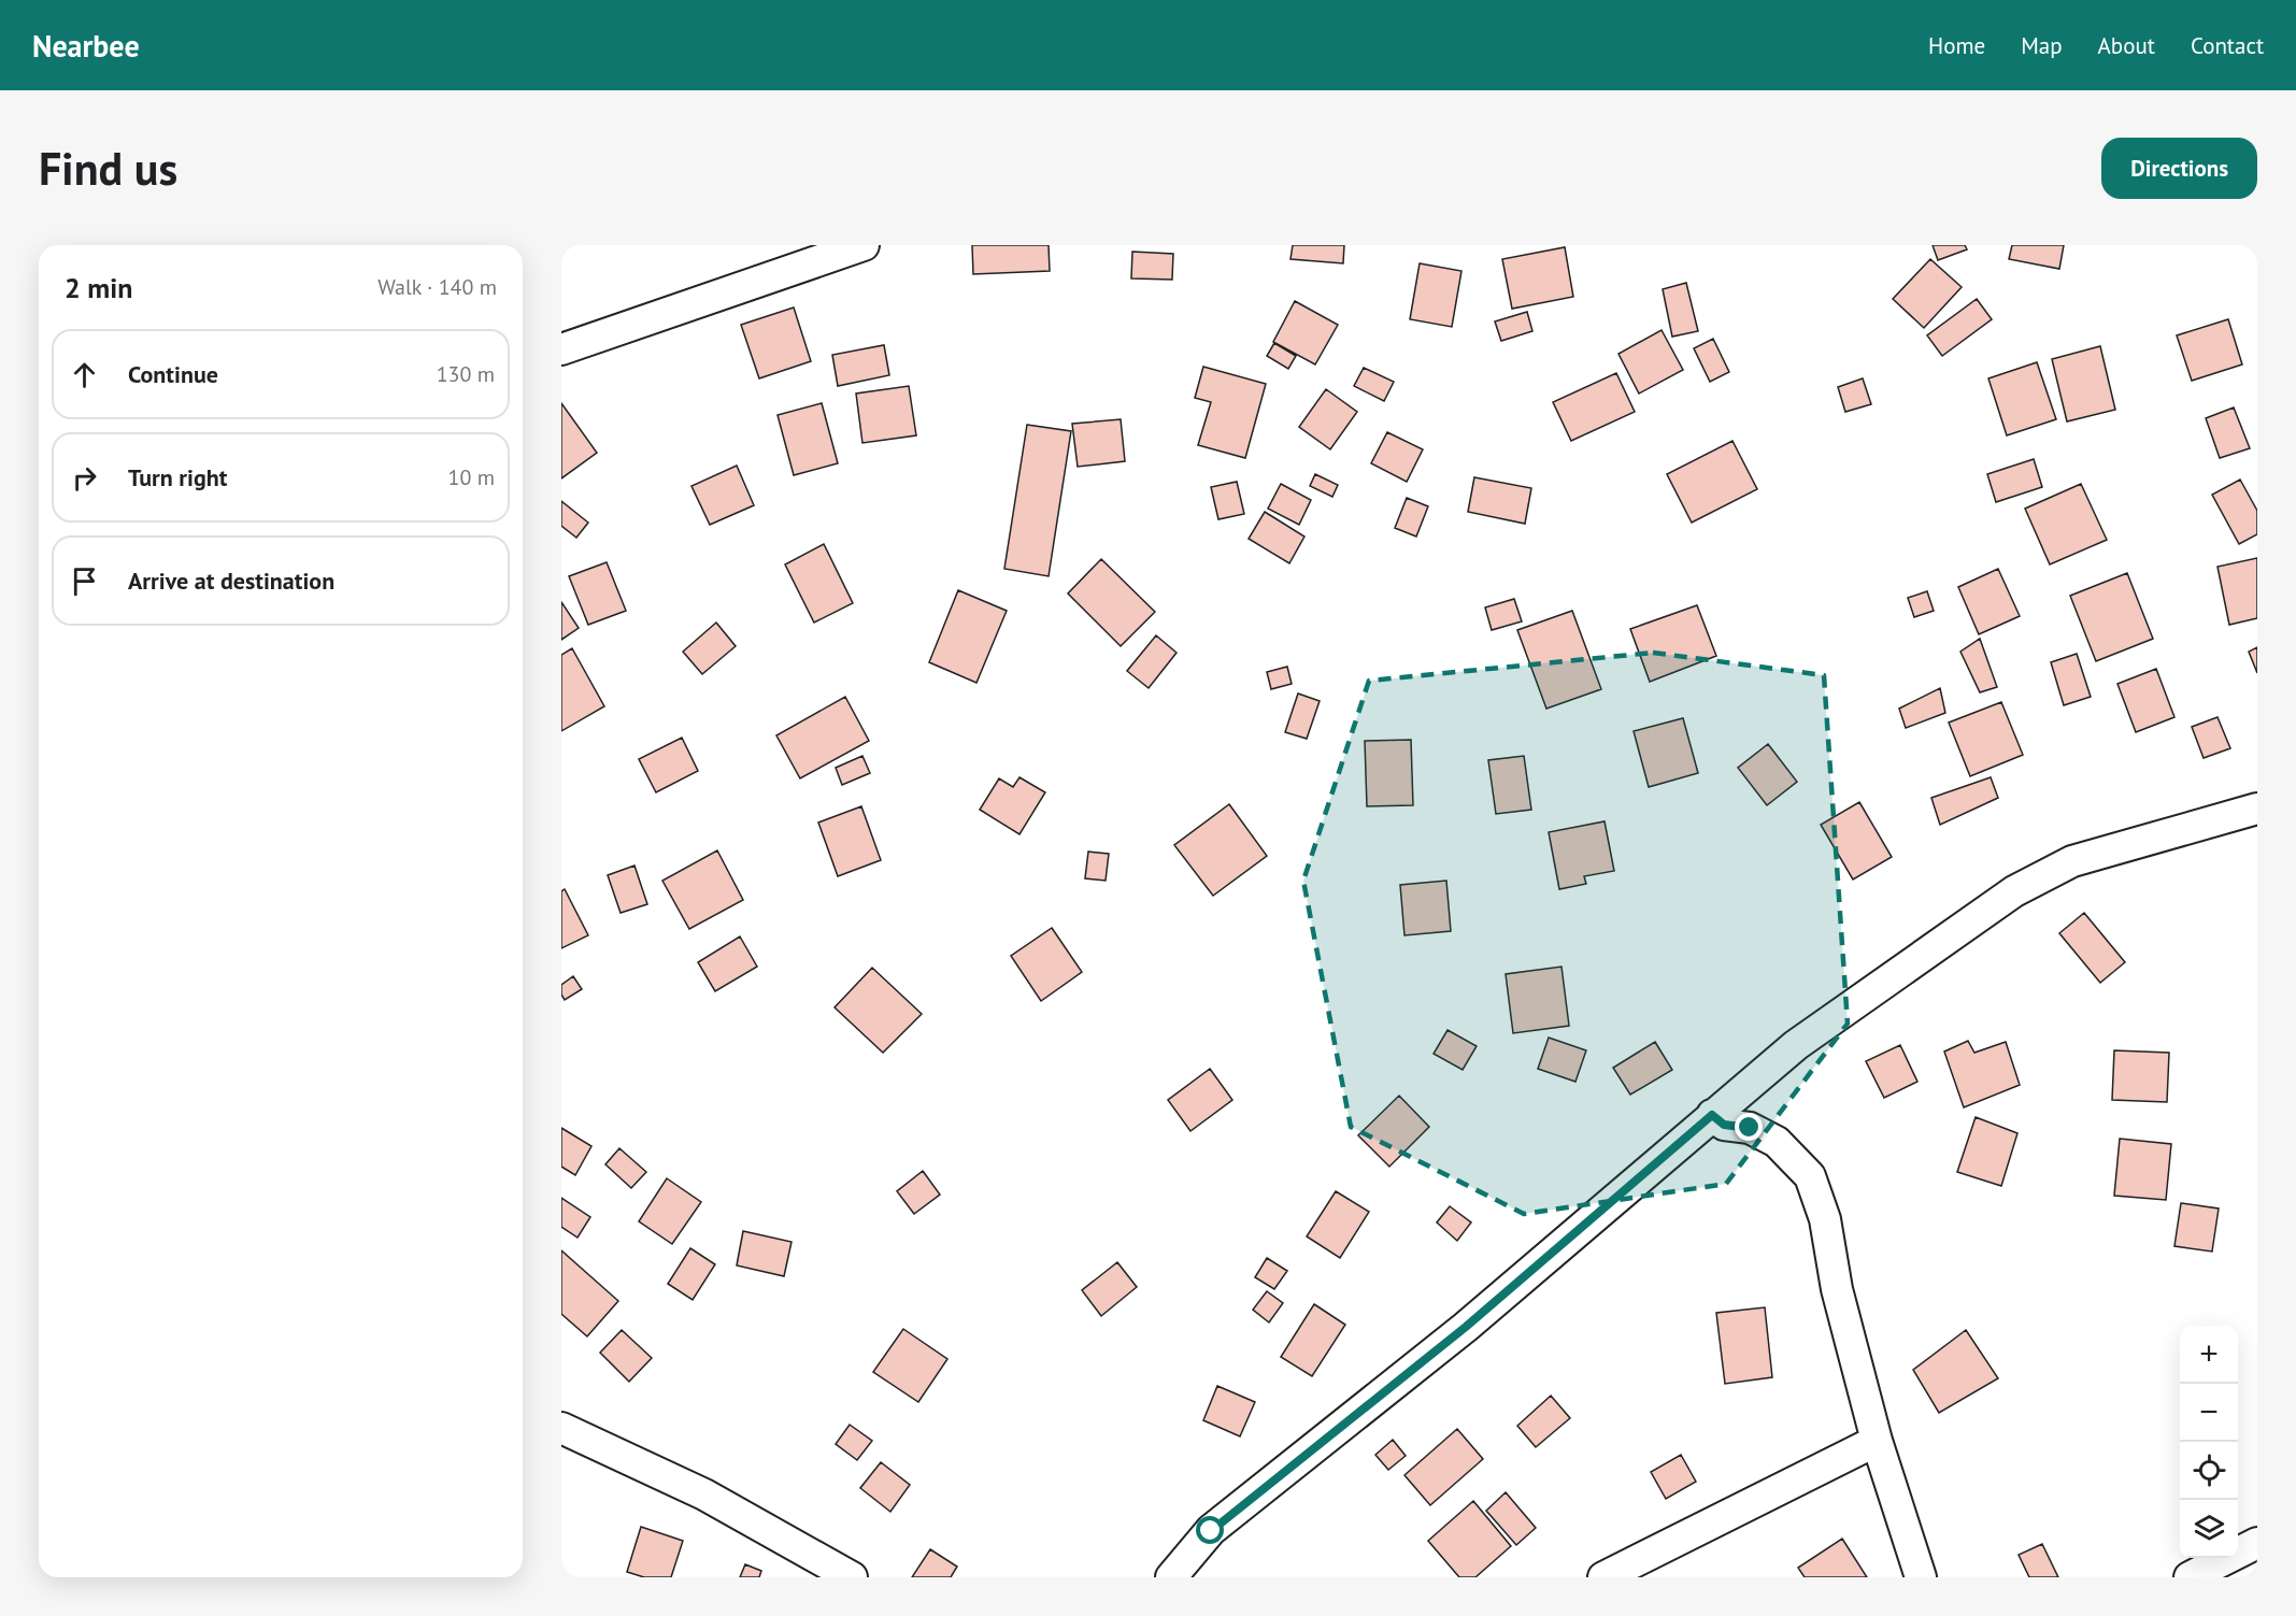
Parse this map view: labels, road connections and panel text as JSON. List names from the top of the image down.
{
  "page": {
    "header": "Nearbee",
    "nav": [
      "Home",
      "Map",
      "About",
      "Contact"
    ],
    "buttons": "Directions",
    "title": "Find us",
    "heading": ["2 min", "Walk · 140 m"],
    "list": [
      ["Continue", "130 m"],
      ["Turn right", "10 m"],
      "Arrive at destination"
    ],
    "map_buttons": ["+", "−"]
  }
}
